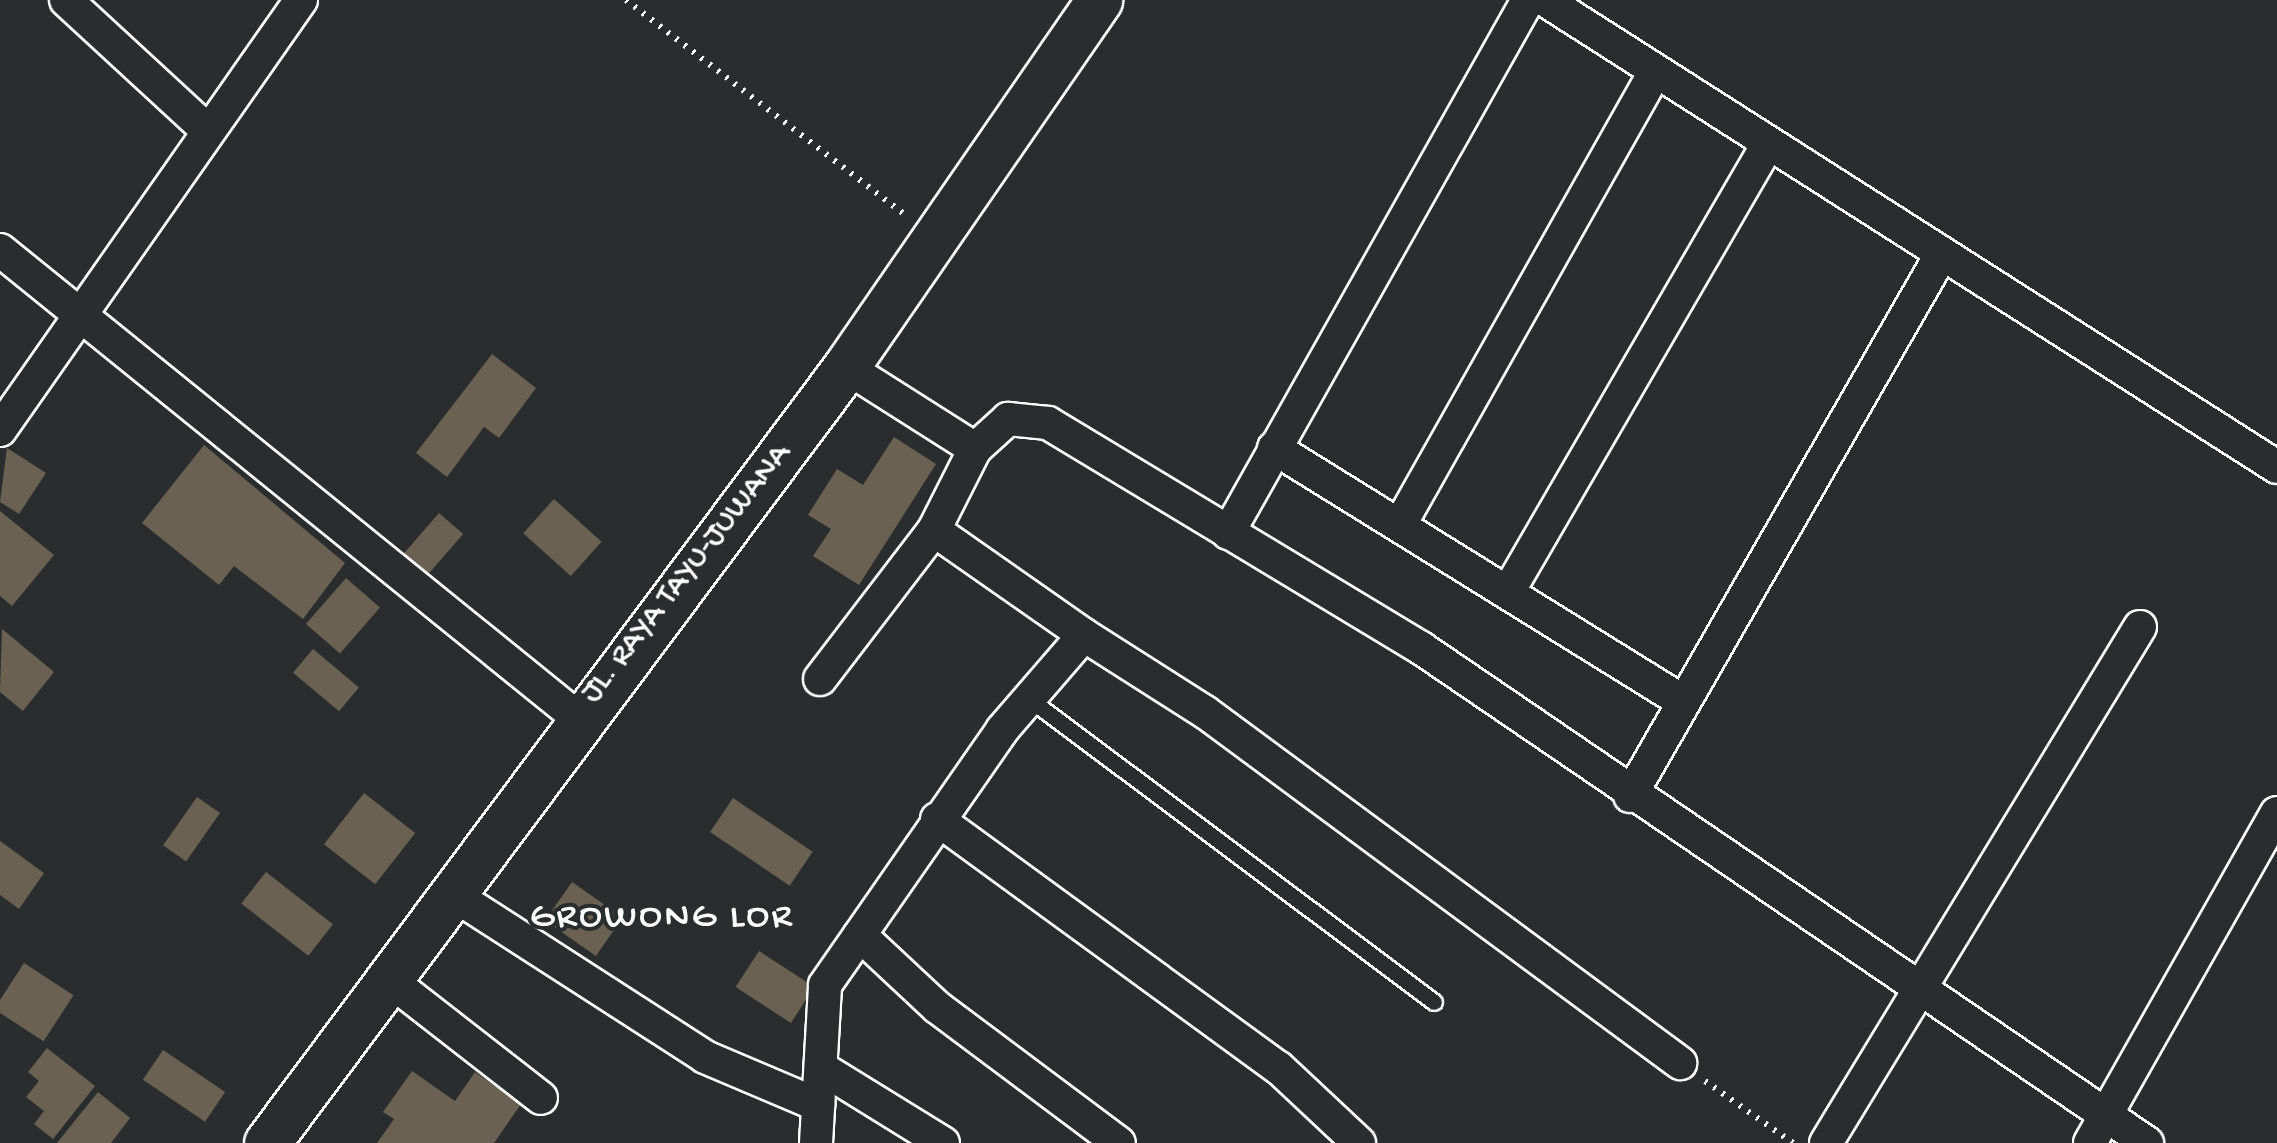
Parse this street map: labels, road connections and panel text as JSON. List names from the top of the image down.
{
  "streets": {
    "main road": ["JL. RAYA TAYU-JUWANA"]
  },
  "districts": ["GROWONG LOR"]
}
